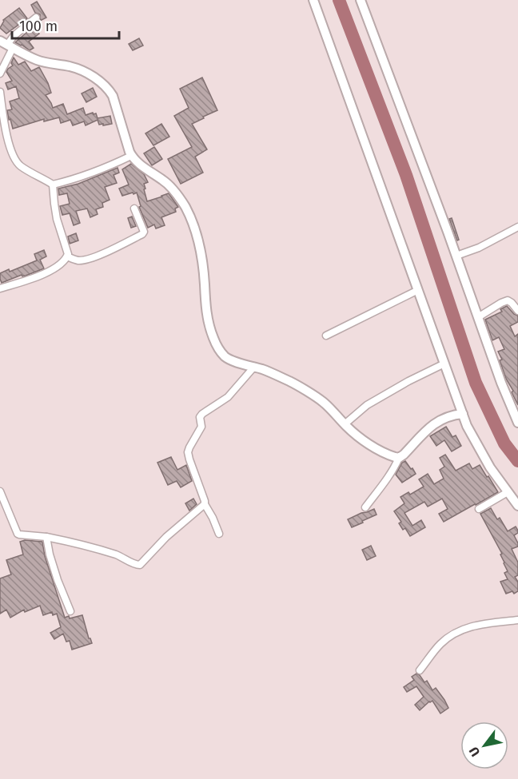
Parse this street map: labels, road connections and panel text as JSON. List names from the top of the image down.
{
  "scale_bar": "100 m",
  "north": "bottom left"
}
